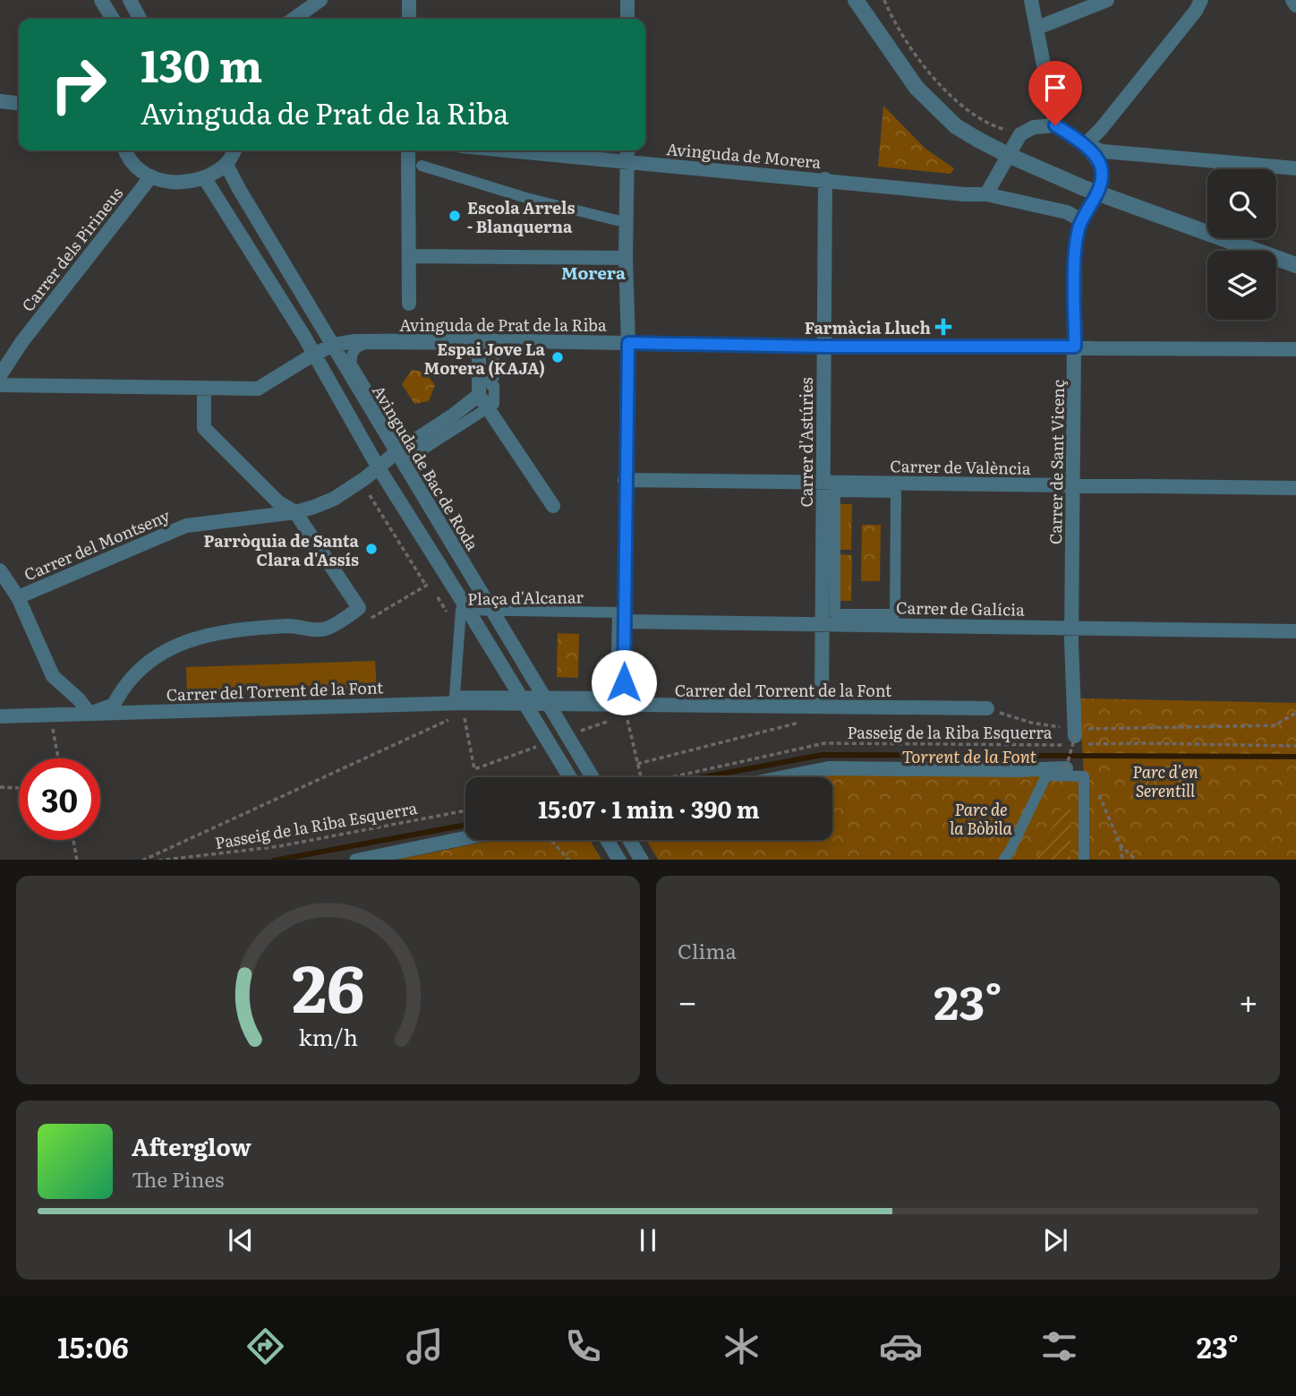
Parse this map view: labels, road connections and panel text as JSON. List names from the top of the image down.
{
  "streets": {
    "street": [
      "Avinguda de Morera",
      "Carrer dels Pirineus",
      "Avinguda de Prat de la Riba",
      "Carrer d'Astúries",
      "Carrer de Sant Vicenç",
      "Carrer de València",
      "Avinguda de Bac de Roda",
      "Carrer del Montseny",
      "Plaça d'Alcanar",
      "Carrer de Galícia",
      "Carrer del Torrent de la Font"
    ],
    "path": ["Passeig de la Riba Esquerra"]
  },
  "crossings": [
    ["Avinguda de Morera", "Carrer d'Astúries"],
    ["Avinguda de Morera", "Carrer de Sant Vicenç"],
    ["Avinguda de Prat de la Riba", "Carrer d'Astúries"],
    ["Avinguda de Prat de la Riba", "Carrer de Sant Vicenç"],
    ["Avinguda de Prat de la Riba", "Avinguda de Bac de Roda"],
    ["Carrer d'Astúries", "Carrer de València"],
    ["Carrer d'Astúries", "Carrer de Galícia"],
    ["Carrer d'Astúries", "Carrer del Torrent de la Font"],
    ["Carrer de Sant Vicenç", "Carrer de València"],
    ["Carrer de Sant Vicenç", "Carrer de Galícia"],
    ["Avinguda de Bac de Roda", "Carrer del Montseny"],
    ["Plaça d'Alcanar", "Carrer de Galícia"]
  ],
  "districts": ["Morera"],
  "water": ["Torrent de la Font"],
  "parks": ["Parc d'en Serentill", "Parc de la Bòbila"],
  "places": {
    "other": ["Escola Arrels - Blanquerna", "Espai Jove La Morera (KAJA)", "Parròquia de Santa Clara d'Assís"],
    "health": ["Farmàcia Lluch"]
  },
  "page": {
    "turn": ["130 m", "Avinguda de Prat de la Riba"],
    "limit": "30",
    "trip": "15:07 · 1 min · 390 m",
    "tile": "Clima",
    "heat": ["−", "23°", "+"],
    "song": ["Afterglow", "The Pines"],
    "tabs": ["15:06", "23°"],
    "gauge": ["26", "km/h"]
  }
}
